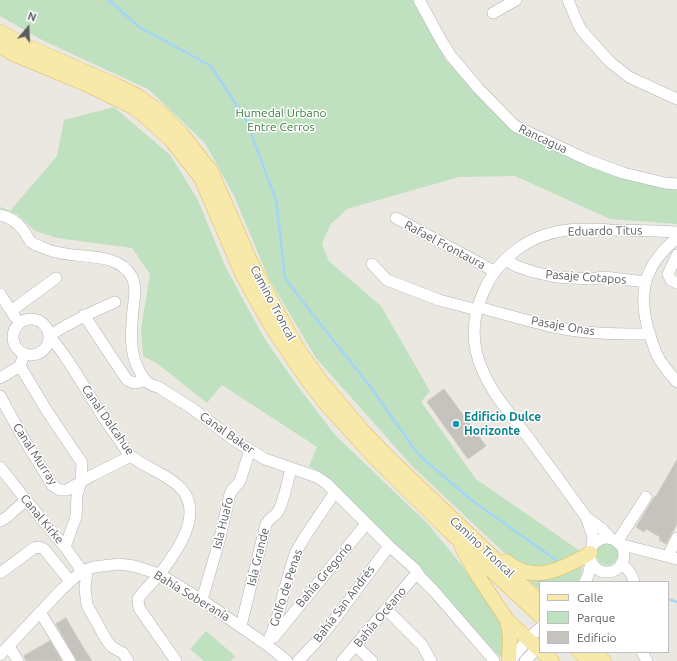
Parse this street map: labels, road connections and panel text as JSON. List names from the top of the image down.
{
  "streets": {
    "main road": ["Camino Troncal"],
    "street": [
      "Rancagua",
      "Eduardo Titus",
      "Rafael Frontaura",
      "Pasaje Cotapos",
      "Pasaje Onas",
      "Canal Dalcahue",
      "Canal Baker",
      "Canal Murray",
      "Canal Kirke",
      "Isla Huafo",
      "Isla Grande",
      "Bahía Gregorio",
      "Golfo de Penas",
      "Bahía Soberanía",
      "Bahía San Andrés",
      "Bahía Océano"
    ]
  },
  "crossings": [
    ["Eduardo Titus", "Rafael Frontaura"],
    ["Eduardo Titus", "Pasaje Cotapos"],
    ["Eduardo Titus", "Pasaje Onas"],
    ["Canal Dalcahue", "Canal Murray"],
    ["Canal Dalcahue", "Canal Kirke"],
    ["Canal Dalcahue", "Bahía Soberanía"],
    ["Canal Baker", "Isla Huafo"],
    ["Canal Baker", "Isla Grande"],
    ["Canal Baker", "Bahía Gregorio"],
    ["Canal Baker", "Golfo de Penas"],
    ["Canal Baker", "Bahía San Andrés"],
    ["Canal Baker", "Bahía Océano"],
    ["Canal Murray", "Canal Kirke"],
    ["Canal Murray", "Bahía Soberanía"],
    ["Canal Kirke", "Bahía Soberanía"],
    ["Isla Huafo", "Bahía Soberanía"],
    ["Isla Grande", "Bahía Soberanía"],
    ["Bahía Gregorio", "Golfo de Penas"],
    ["Bahía Gregorio", "Bahía Soberanía"],
    ["Golfo de Penas", "Bahía Soberanía"]
  ],
  "parks": ["Humedal Urbano Entre Cerros"],
  "places": ["Edificio Dulce Horizonte"],
  "legend": ["Calle", "Parque", "Edificio"],
  "north": "top"
}
